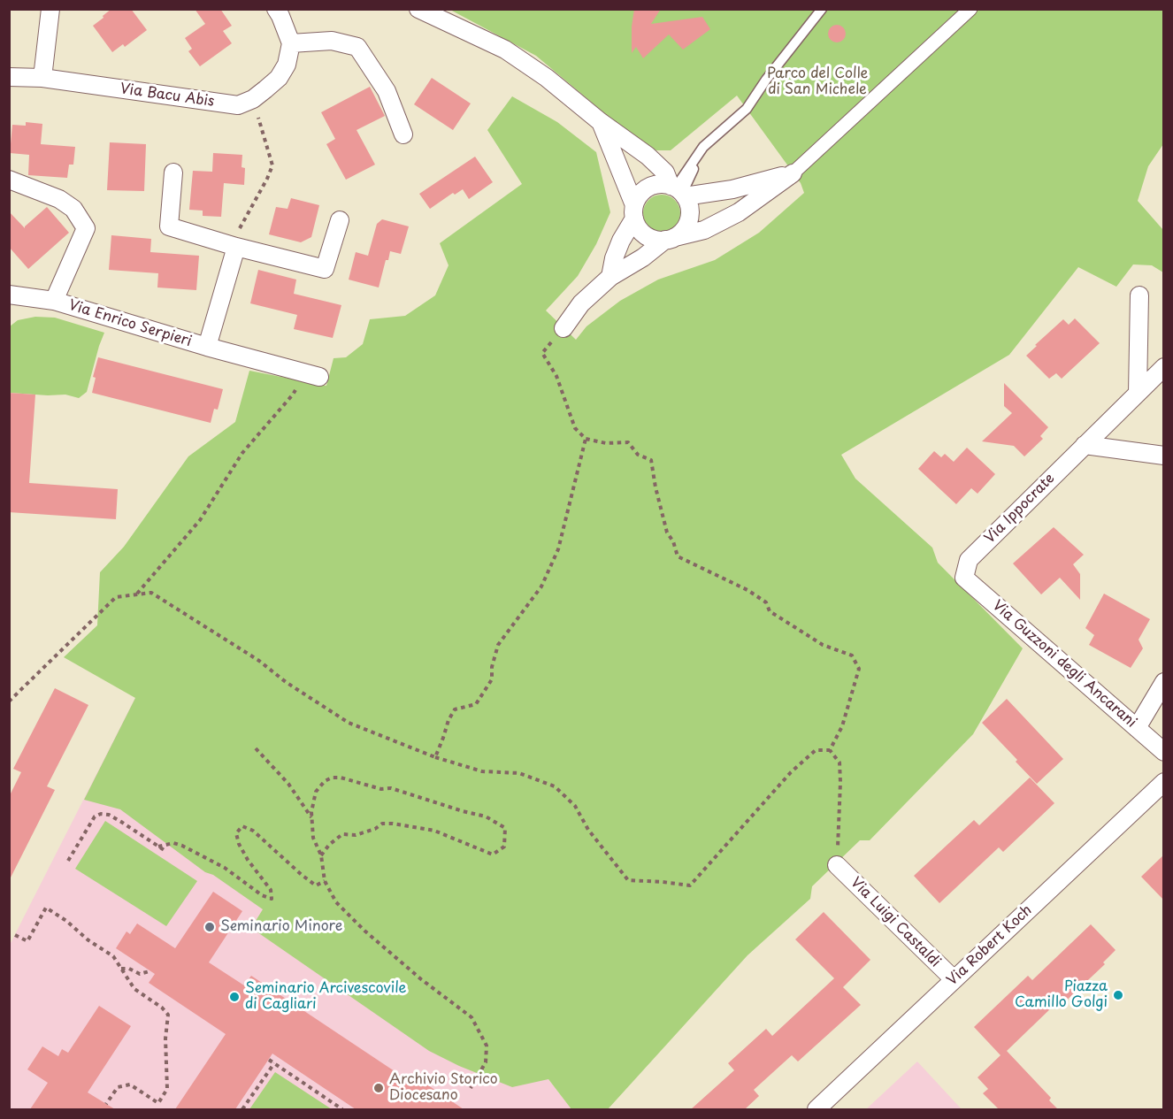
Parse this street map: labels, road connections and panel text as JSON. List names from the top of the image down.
{
  "streets": {
    "street": [
      "Via Bacu Abis",
      "Via Enrico Serpieri",
      "Via Ippocrate",
      "Via Guzzoni degli Ancarani",
      "Via Luigi Castaldi",
      "Via Robert Koch"
    ]
  },
  "crossings": [
    ["Via Ippocrate", "Via Guzzoni degli Ancarani"],
    ["Via Luigi Castaldi", "Via Robert Koch"]
  ],
  "parks": ["Parco del Colle di San Michele"],
  "places": [
    "Seminario Minore",
    "Piazza Camillo Golgi",
    "Seminario Arcivescovile di Cagliari",
    "Archivio Storico Diocesano"
  ]
}
